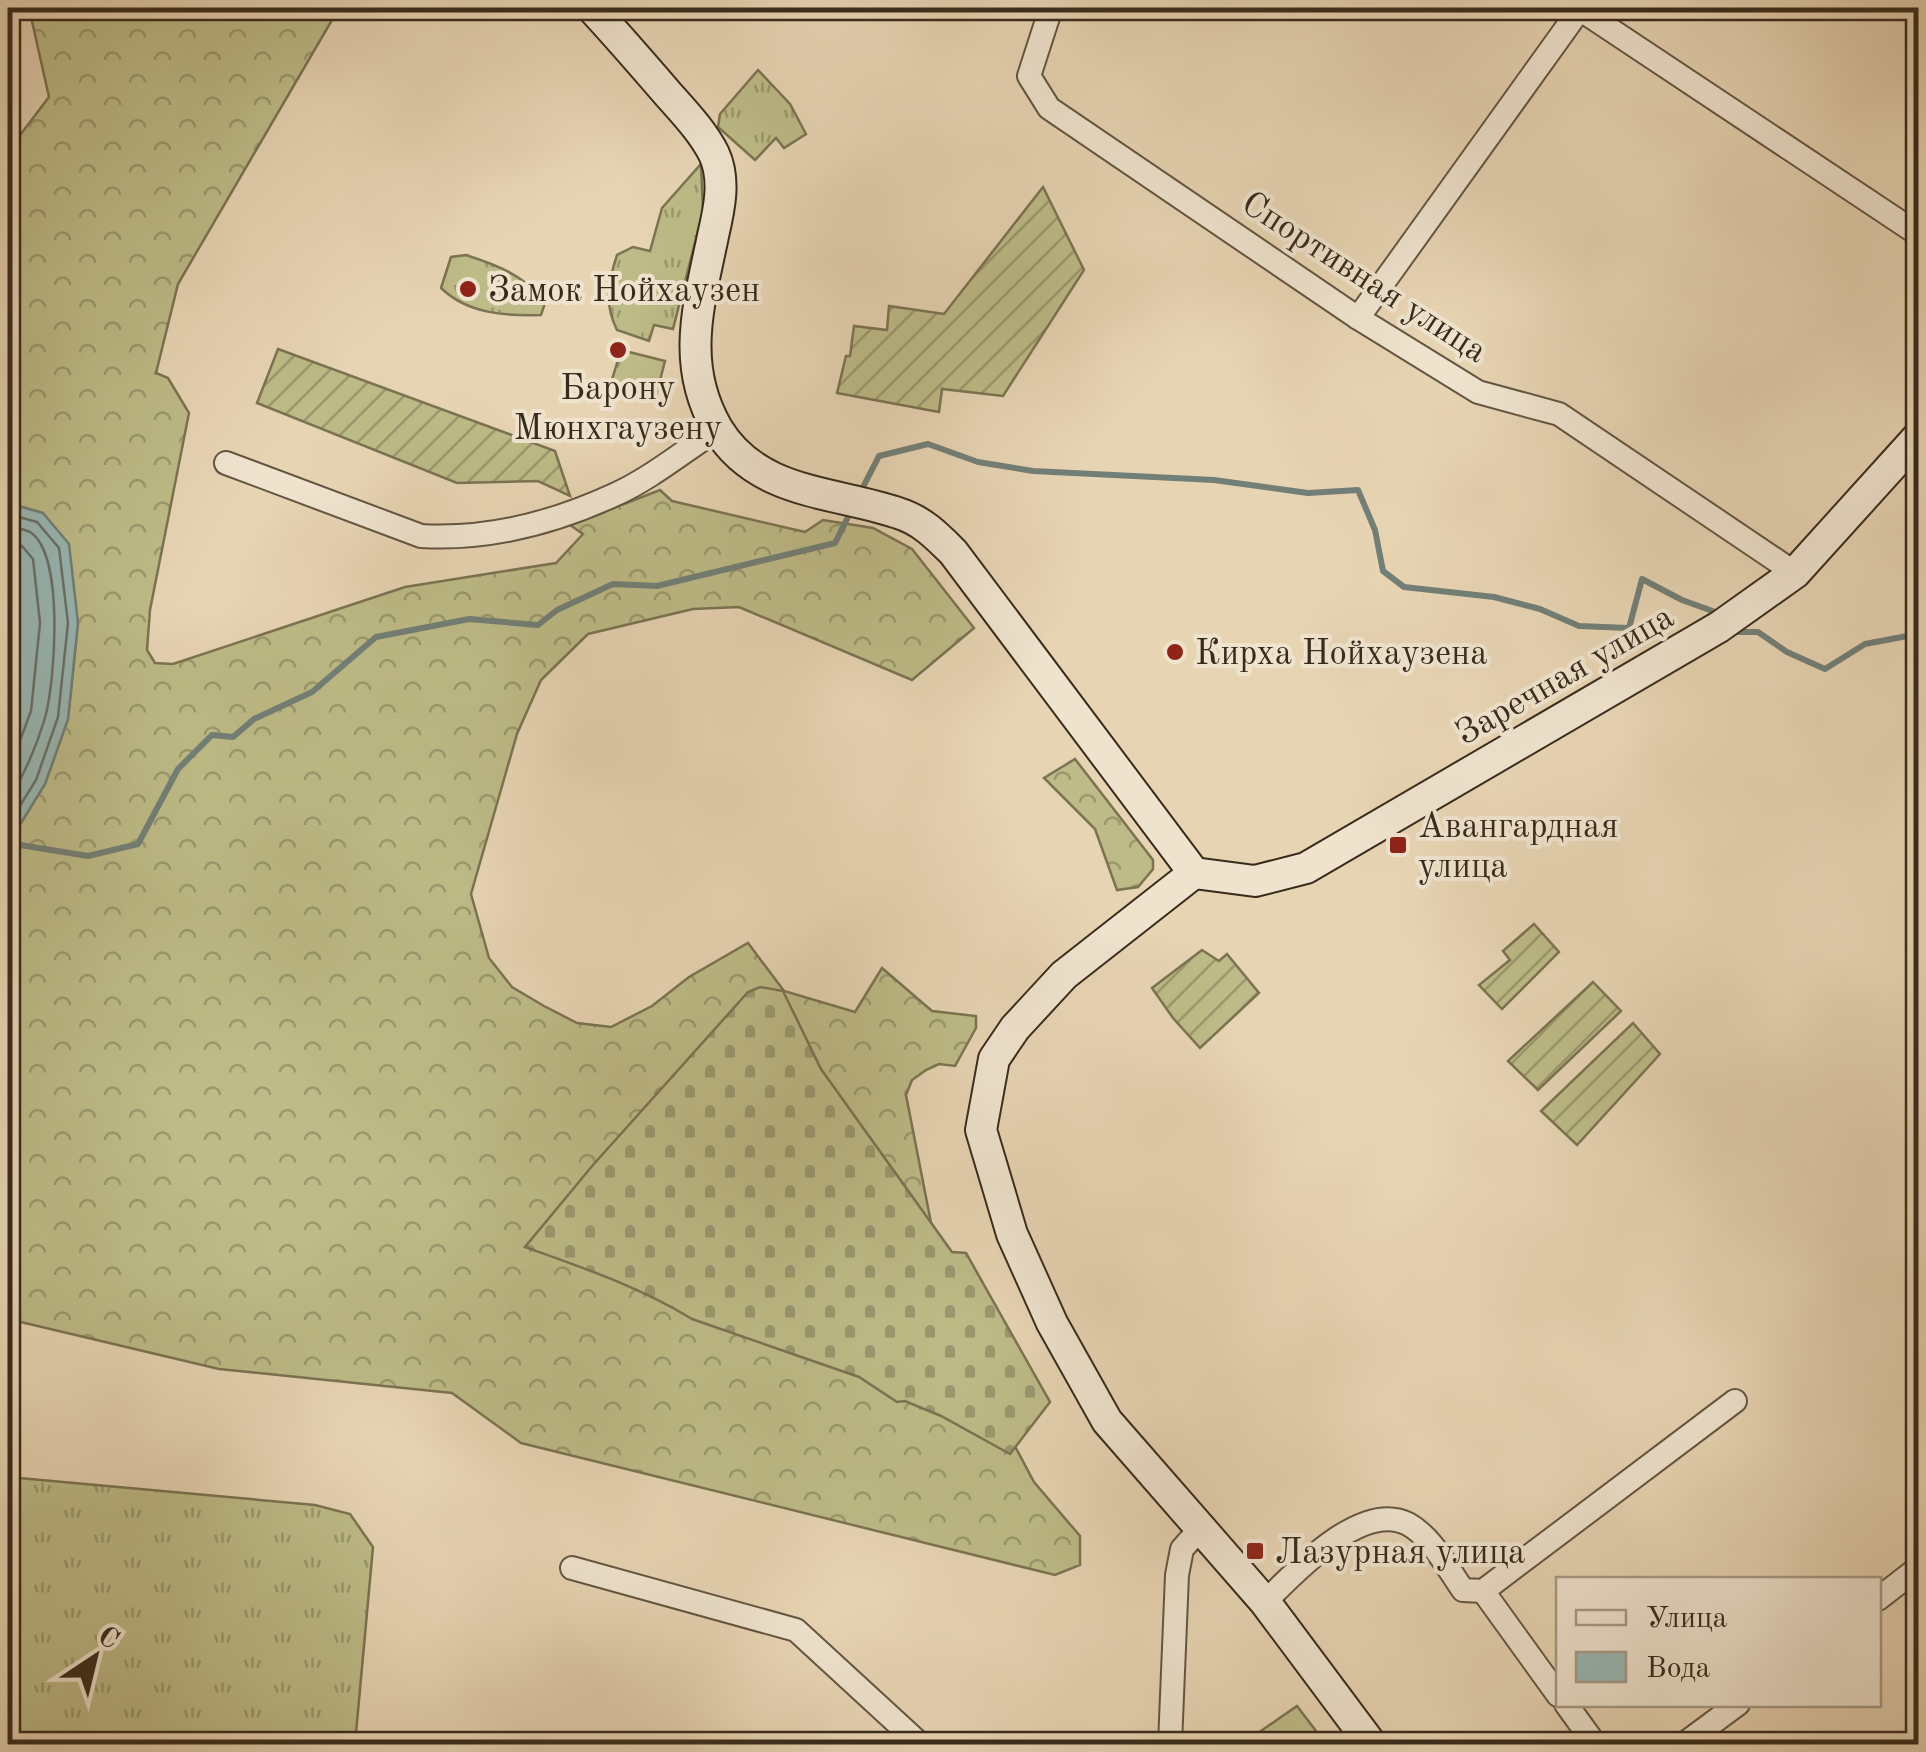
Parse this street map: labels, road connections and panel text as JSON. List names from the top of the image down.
{
  "streets": {
    "main road": ["Заречная улица"],
    "street": ["Спортивная улица"]
  },
  "crossings": [
    ["Спортивная улица", "Заречная улица"]
  ],
  "places": {
    "other": ["Замок Нойхаузен", "Барону Мюнхгаузену", "Кирха Нойхаузена"],
    "transit": ["Авангардная улица", "Лазурная улица"]
  },
  "legend": ["Улица", "Вода"],
  "north": "top right"
}
